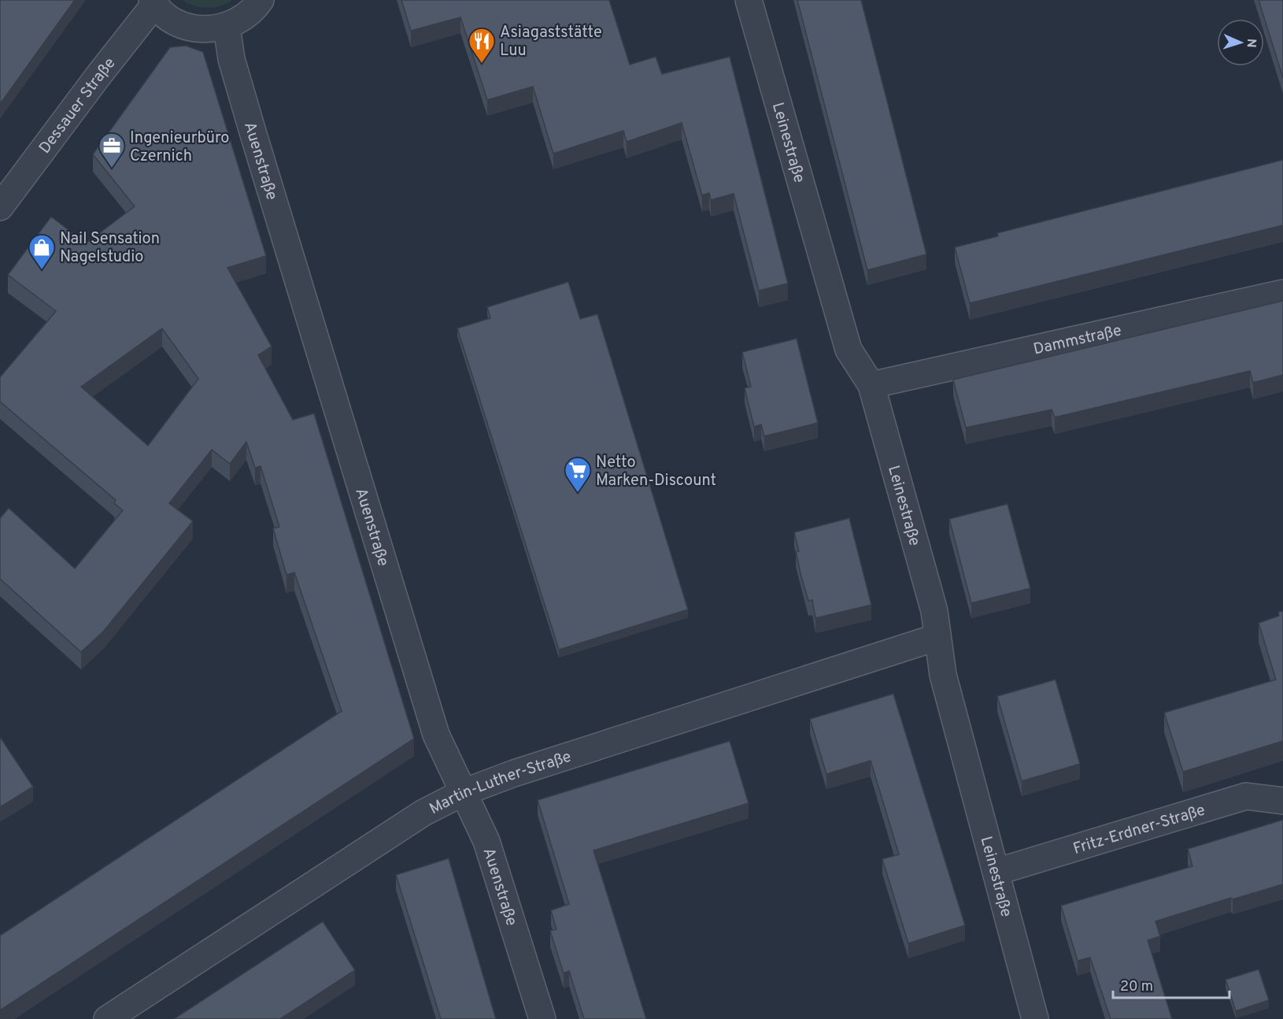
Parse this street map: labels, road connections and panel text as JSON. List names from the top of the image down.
{
  "streets": {
    "street": [
      "Dessauer Straße",
      "Leinestraße",
      "Auenstraße",
      "Dammstraße",
      "Martin-Luther-Straße",
      "Fritz-Erdner-Straße"
    ]
  },
  "crossings": [
    ["Dessauer Straße", "Auenstraße"],
    ["Leinestraße", "Dammstraße"],
    ["Leinestraße", "Martin-Luther-Straße"],
    ["Leinestraße", "Fritz-Erdner-Straße"],
    ["Auenstraße", "Martin-Luther-Straße"]
  ],
  "places": {
    "restaurant": ["Asiagaststätte Luu"],
    "office": ["Ingenieurbüro Czernich"],
    "shop": ["Nail Sensation Nagelstudio"],
    "supermarket": ["Netto Marken-Discount"]
  },
  "scale_bar": "20 m",
  "north": "right"
}
